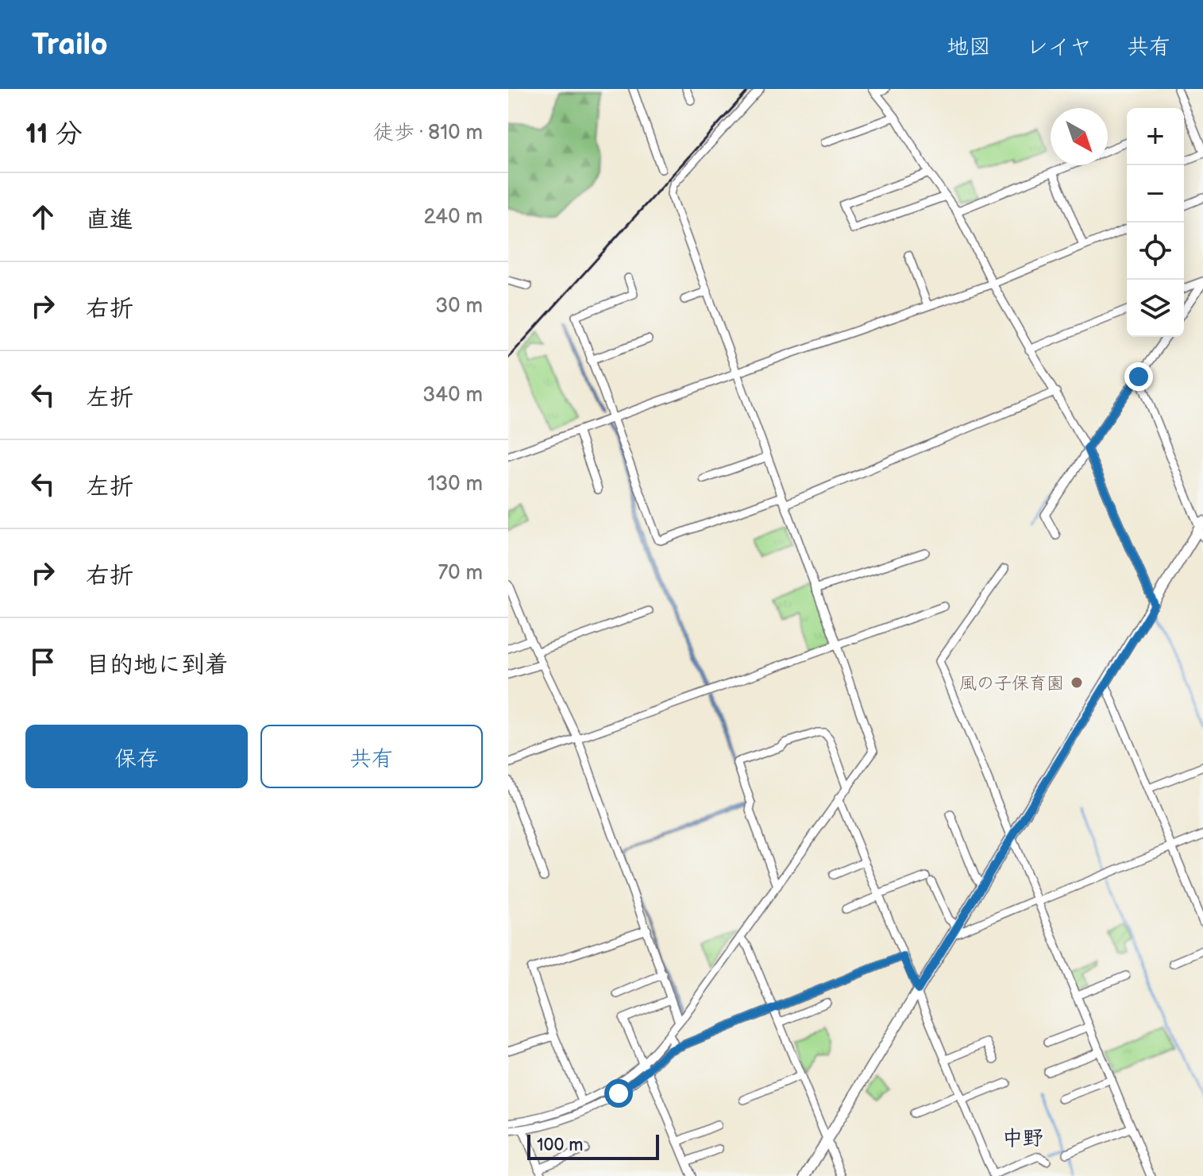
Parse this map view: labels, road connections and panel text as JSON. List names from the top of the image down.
{
  "districts": ["中野"],
  "places": ["風の子保育園"],
  "scale_bar": "100 m",
  "north": "bottom right",
  "page": {
    "header": "Trailo",
    "nav": ["地図", "レイヤ", "共有"],
    "heading": ["11 分", "徒歩 · 810 m"],
    "map_buttons": ["+", "−"],
    "list": [
      ["直進", "240 m"],
      ["右折", "30 m"],
      ["左折", "340 m"],
      ["左折", "130 m"],
      ["右折", "70 m"],
      "目的地に到着"
    ],
    "buttons": ["保存", "共有"],
    "scale": "100 m"
  }
}
